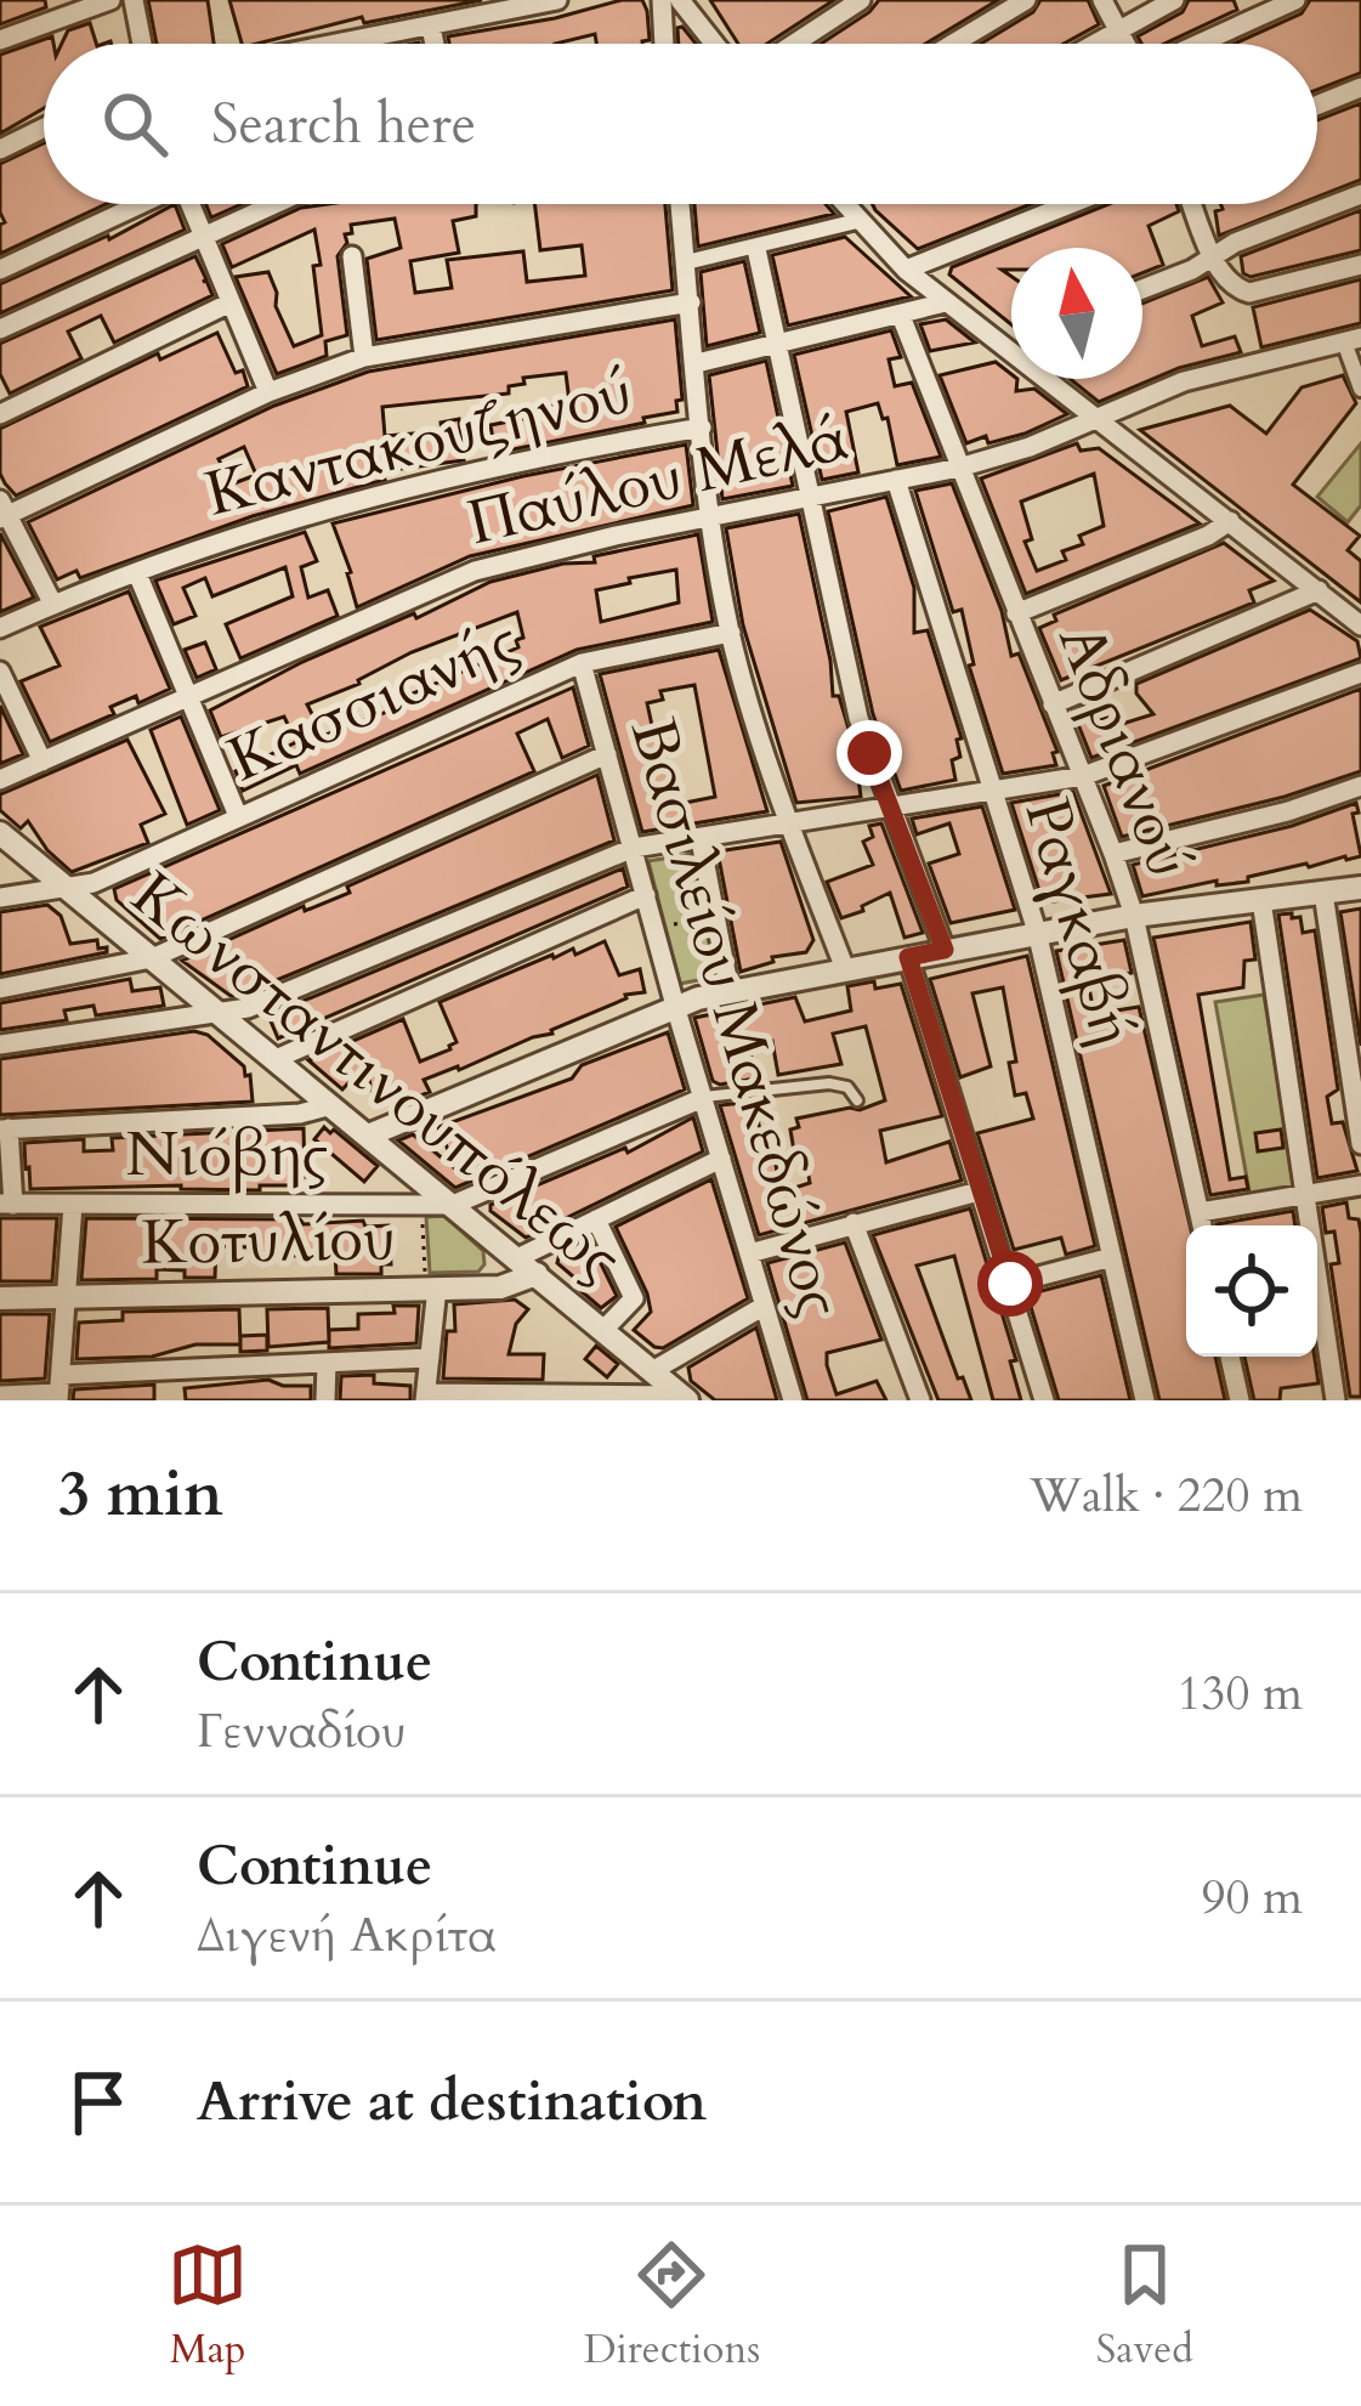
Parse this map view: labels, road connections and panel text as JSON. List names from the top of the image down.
{
  "streets": {
    "street": [
      "Καντακουζηνού",
      "Παύλου Μελά",
      "Κασσιανής",
      "Αδριανού",
      "Ραγκαβή",
      "Βασιλείου Μακεδώνος",
      "Κωνσταντινουπόλεως",
      "Νιόβης",
      "Κοτυλίου"
    ]
  },
  "crossings": [
    ["Παύλου Μελά", "Αδριανού"],
    ["Παύλου Μελά", "Ραγκαβή"],
    ["Κασσιανής", "Βασιλείου Μακεδώνος"],
    ["Κασσιανής", "Κωνσταντινουπόλεως"],
    ["Κωνσταντινουπόλεως", "Νιόβης"],
    ["Κωνσταντινουπόλεως", "Κοτυλίου"]
  ],
  "north": "top",
  "page": {
    "search": "Search here",
    "heading": ["3 min", "Walk · 220 m"],
    "list": [
      ["Continue", "Γενναδίου", "130 m"],
      ["Continue", "Διγενή Ακρίτα", "90 m"],
      "Arrive at destination"
    ],
    "nav": ["Map", "Directions", "Saved"]
  }
}
